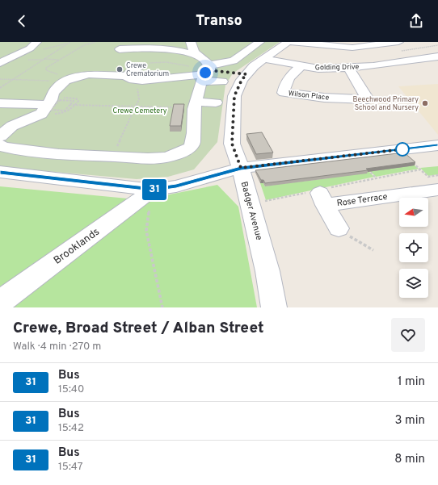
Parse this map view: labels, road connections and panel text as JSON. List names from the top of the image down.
{
  "streets": {
    "street": [
      "Golding Drive",
      "Wilson Place",
      "Rose Terrace",
      "Badger Avenue",
      "Brooklands"
    ]
  },
  "crossings": [
    ["Golding Drive", "Wilson Place"],
    ["Golding Drive", "Badger Avenue"]
  ],
  "parks": ["Crewe Cemetery"],
  "places": ["Crewe Crematorium", "Beechwood Primary School and Nursery"],
  "lines": ["bus line 31"],
  "north": "left",
  "page": {
    "header": "Transo",
    "on_map": "31",
    "heading": ["Crewe, Broad Street / Alban Street", "Walk · 4 min · 270 m"],
    "list": [
      {
        "mark": "31",
        "name": "Bus",
        "note": "15:40",
        "value": "1 min"
      },
      {
        "mark": "31",
        "name": "Bus",
        "note": "15:42",
        "value": "3 min"
      },
      {
        "mark": "31",
        "name": "Bus",
        "note": "15:47",
        "value": "8 min"
      }
    ]
  }
}
